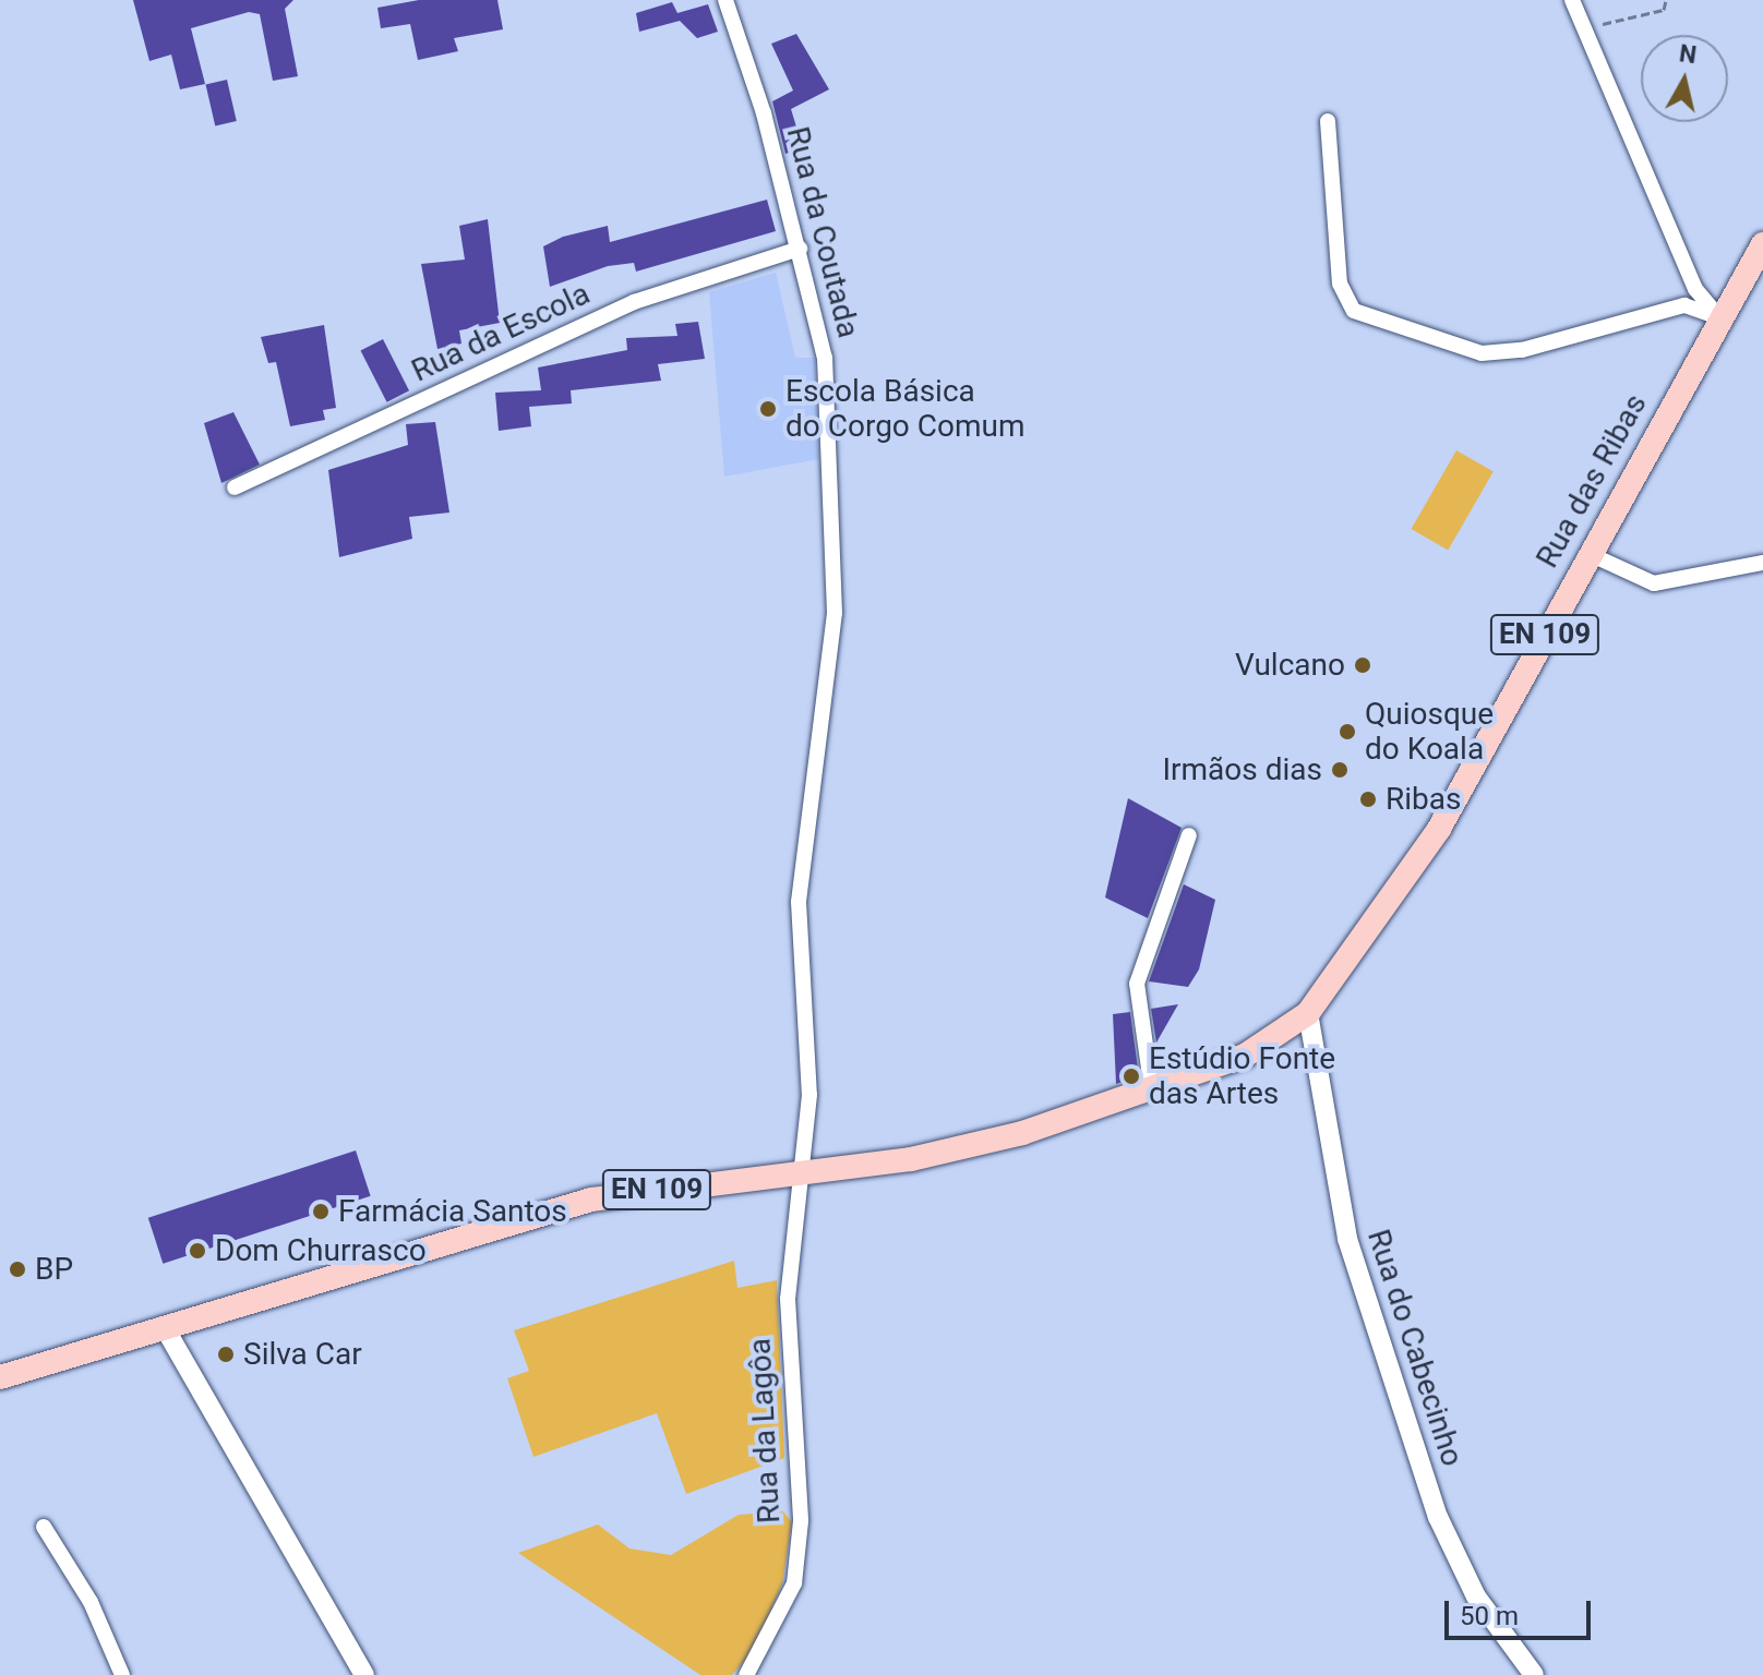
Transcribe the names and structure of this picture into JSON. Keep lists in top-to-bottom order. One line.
{"streets":{"main road":["Rua das Ribas","EN 109"],"street":["Rua da Coutada","Rua da Escola","Rua do Cabecinho","Rua da Lagôa"]},"crossings":[["Rua da Coutada","Rua da Escola"],["Rua da Coutada","EN 109"],["Rua da Coutada","Rua da Lagôa"],["Rua das Ribas","EN 109"],["Rua das Ribas","Rua do Cabecinho"],["EN 109","Rua do Cabecinho"],["EN 109","Rua da Lagôa"]],"places":["Escola Básica do Corgo Comum","Vulcano","Quiosque do Koala","Irmãos dias","Ribas","Estúdio Fonte das Artes","Farmácia Santos","Dom Churrasco","BP","Silva Car"],"scale_bar":"50 m","north":"top"}
